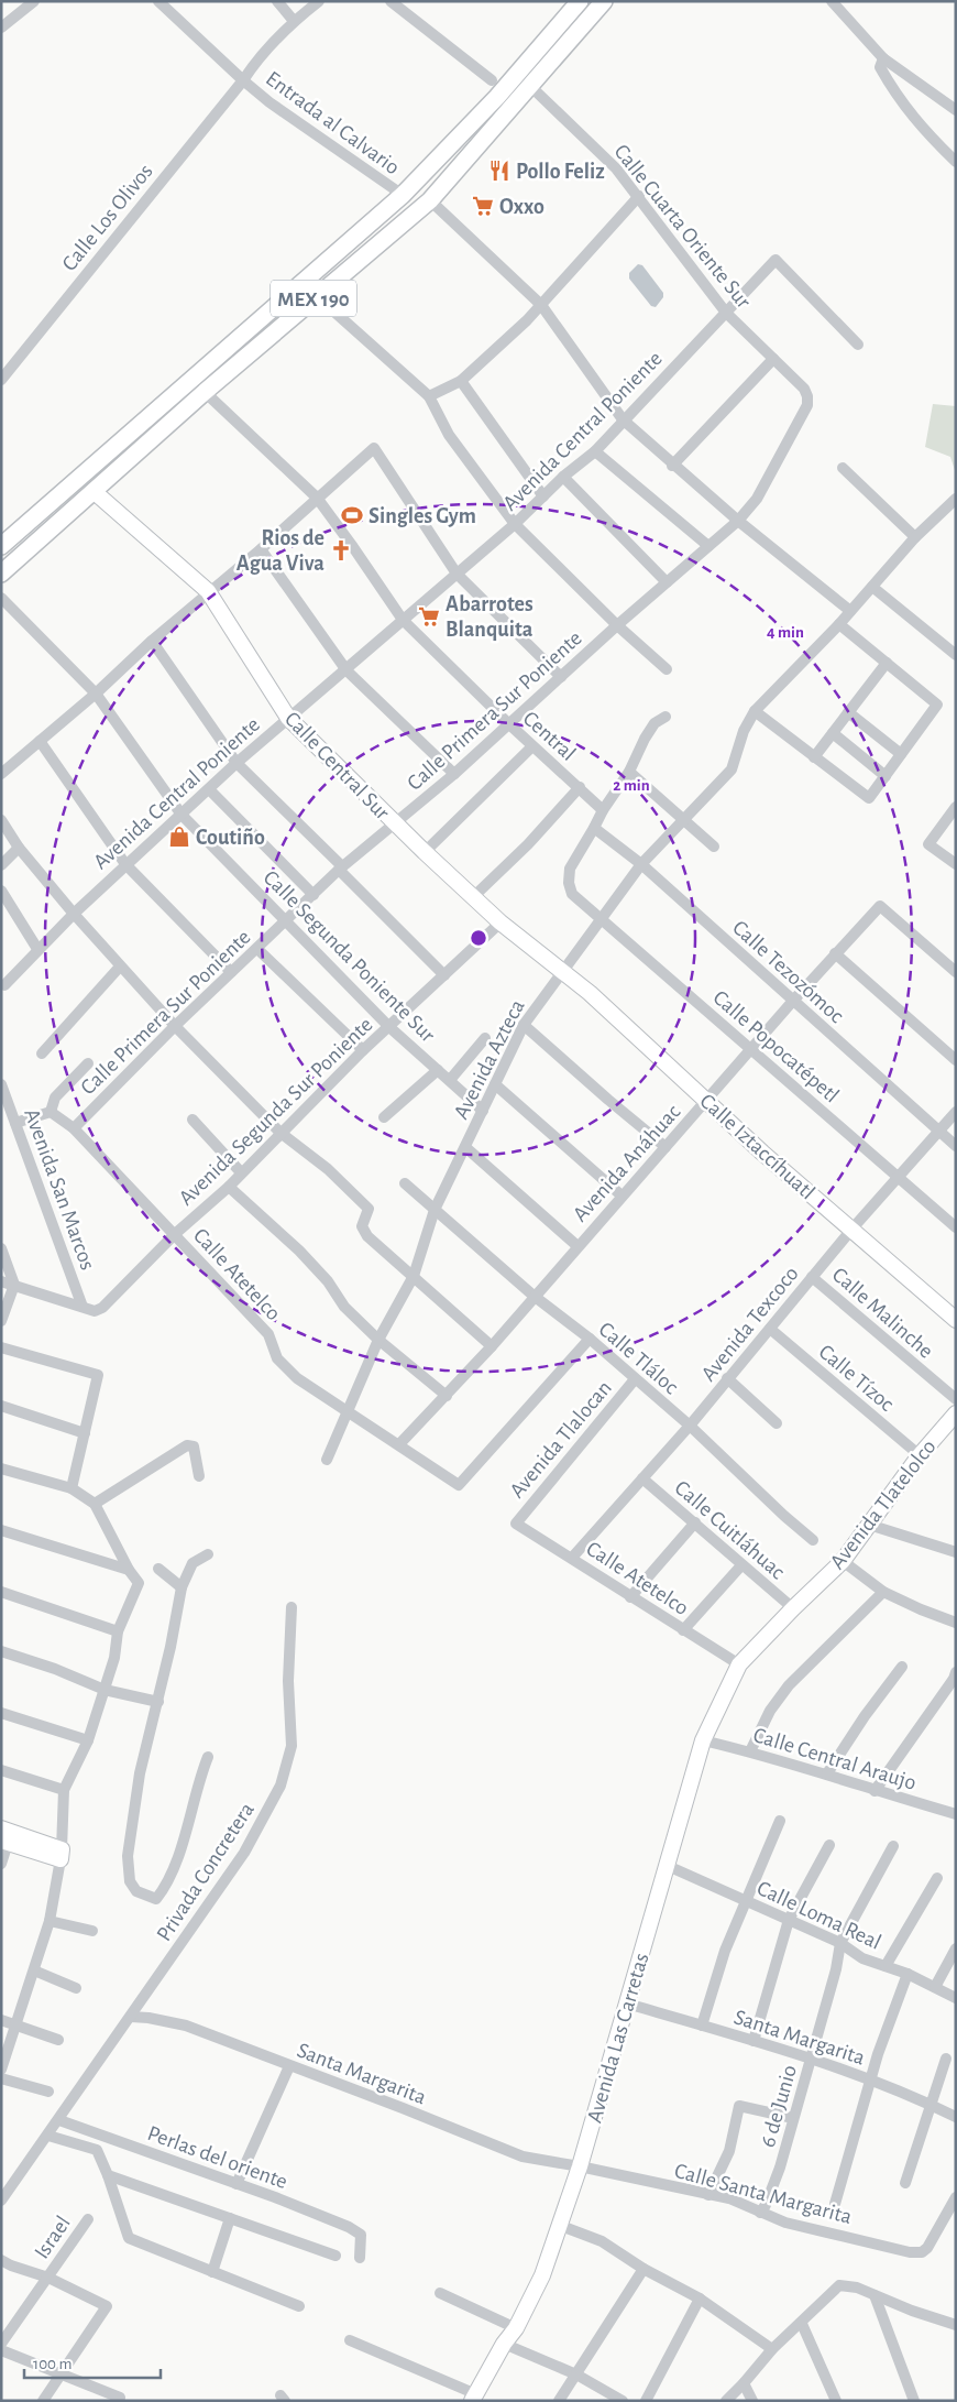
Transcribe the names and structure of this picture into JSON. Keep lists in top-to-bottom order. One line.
{"streets":{"main road":["MEX 190"],"street":["Entrada al Calvario","Calle Los Olivos","Calle Cuarta Oriente Sur","Avenida Central Poniente","Calle Primera Sur Poniente","Central","Calle Central Sur","Calle Segunda Poniente Sur","Calle Tezozómoc","Calle Popocatépetl","Avenida Azteca","Avenida Segunda Sur Poniente","Calle Iztaccíhuatl","Avenida Anáhuac","Avenida San Marcos","Calle Atetelco","Calle Malinche","Avenida Texcoco","Calle Tláloc","Calle Tízoc","Avenida Tlalocan","Avenida Tlatelolco","Calle Cuitláhuac","Calle Central Araujo","Privada Concretera","Calle Loma Real","Santa Margarita","Avenida Las Carretas","6 de Junio","Perlas del oriente","Calle Santa Margarita","Israel"]},"crossings":[["Entrada al Calvario","Calle Los Olivos"],["Entrada al Calvario","MEX 190"],["Calle Cuarta Oriente Sur","MEX 190"],["Calle Cuarta Oriente Sur","Avenida Central Poniente"],["Calle Cuarta Oriente Sur","Calle Primera Sur Poniente"],["MEX 190","Central"],["MEX 190","Calle Central Sur"],["Avenida Central Poniente","Central"],["Avenida Central Poniente","Calle Central Sur"],["Avenida Central Poniente","Calle Segunda Poniente Sur"],["Calle Primera Sur Poniente","Central"],["Calle Primera Sur Poniente","Calle Central Sur"],["Calle Primera Sur Poniente","Calle Segunda Poniente Sur"],["Calle Primera Sur Poniente","Calle Atetelco"],["Calle Central Sur","Avenida Azteca"],["Calle Central Sur","Avenida Segunda Sur Poniente"],["Calle Central Sur","Calle Iztaccíhuatl"],["Calle Segunda Poniente Sur","Avenida Azteca"],["Calle Segunda Poniente Sur","Avenida Segunda Sur Poniente"],["Calle Tezozómoc","Calle Popocatépetl"],["Calle Tezozómoc","Avenida Azteca"],["Calle Tezozómoc","Avenida Anáhuac"],["Calle Tezozómoc","Avenida Texcoco"],["Calle Popocatépetl","Avenida Azteca"],["Calle Popocatépetl","Avenida Anáhuac"],["Calle Popocatépetl","Avenida Texcoco"],["Avenida Azteca","Calle Iztaccíhuatl"],["Avenida Azteca","Calle Atetelco"],["Avenida Azteca","Calle Tláloc"],["Avenida Segunda Sur Poniente","Avenida San Marcos"],["Avenida Segunda Sur Poniente","Calle Atetelco"],["Calle Iztaccíhuatl","Avenida Anáhuac"],["Calle Iztaccíhuatl","Avenida Texcoco"],["Avenida Anáhuac","Calle Atetelco"],["Avenida Anáhuac","Calle Tláloc"],["Calle Atetelco","Avenida Texcoco"],["Calle Atetelco","Calle Tláloc"],["Calle Atetelco","Avenida Tlalocan"],["Calle Atetelco","Avenida Tlatelolco"],["Calle Atetelco","Avenida Las Carretas"],["Calle Malinche","Avenida Texcoco"],["Avenida Texcoco","Calle Tláloc"],["Avenida Texcoco","Calle Tízoc"],["Avenida Texcoco","Calle Cuitláhuac"],["Calle Tláloc","Avenida Tlalocan"],["Calle Tízoc","Avenida Tlatelolco"],["Avenida Tlatelolco","Calle Cuitláhuac"],["Avenida Tlatelolco","Avenida Las Carretas"],["Calle Central Araujo","Avenida Las Carretas"],["Privada Concretera","Santa Margarita"],["Privada Concretera","Perlas del oriente"],["Calle Loma Real","Avenida Las Carretas"],["Calle Loma Real","6 de Junio"],["Santa Margarita","Avenida Las Carretas"],["Santa Margarita","6 de Junio"],["Santa Margarita","Calle Santa Margarita"],["Avenida Las Carretas","Calle Santa Margarita"],["6 de Junio","Calle Santa Margarita"]],"places":{"restaurant":["Pollo Feliz"],"supermarket":["Oxxo","Abarrotes Blanquita"],"sports":["Singles Gym"],"church":["Rios de Agua Viva"],"shop":["Coutiño"]},"scale_bar":"100 m","rings":["4 min","2 min"]}
